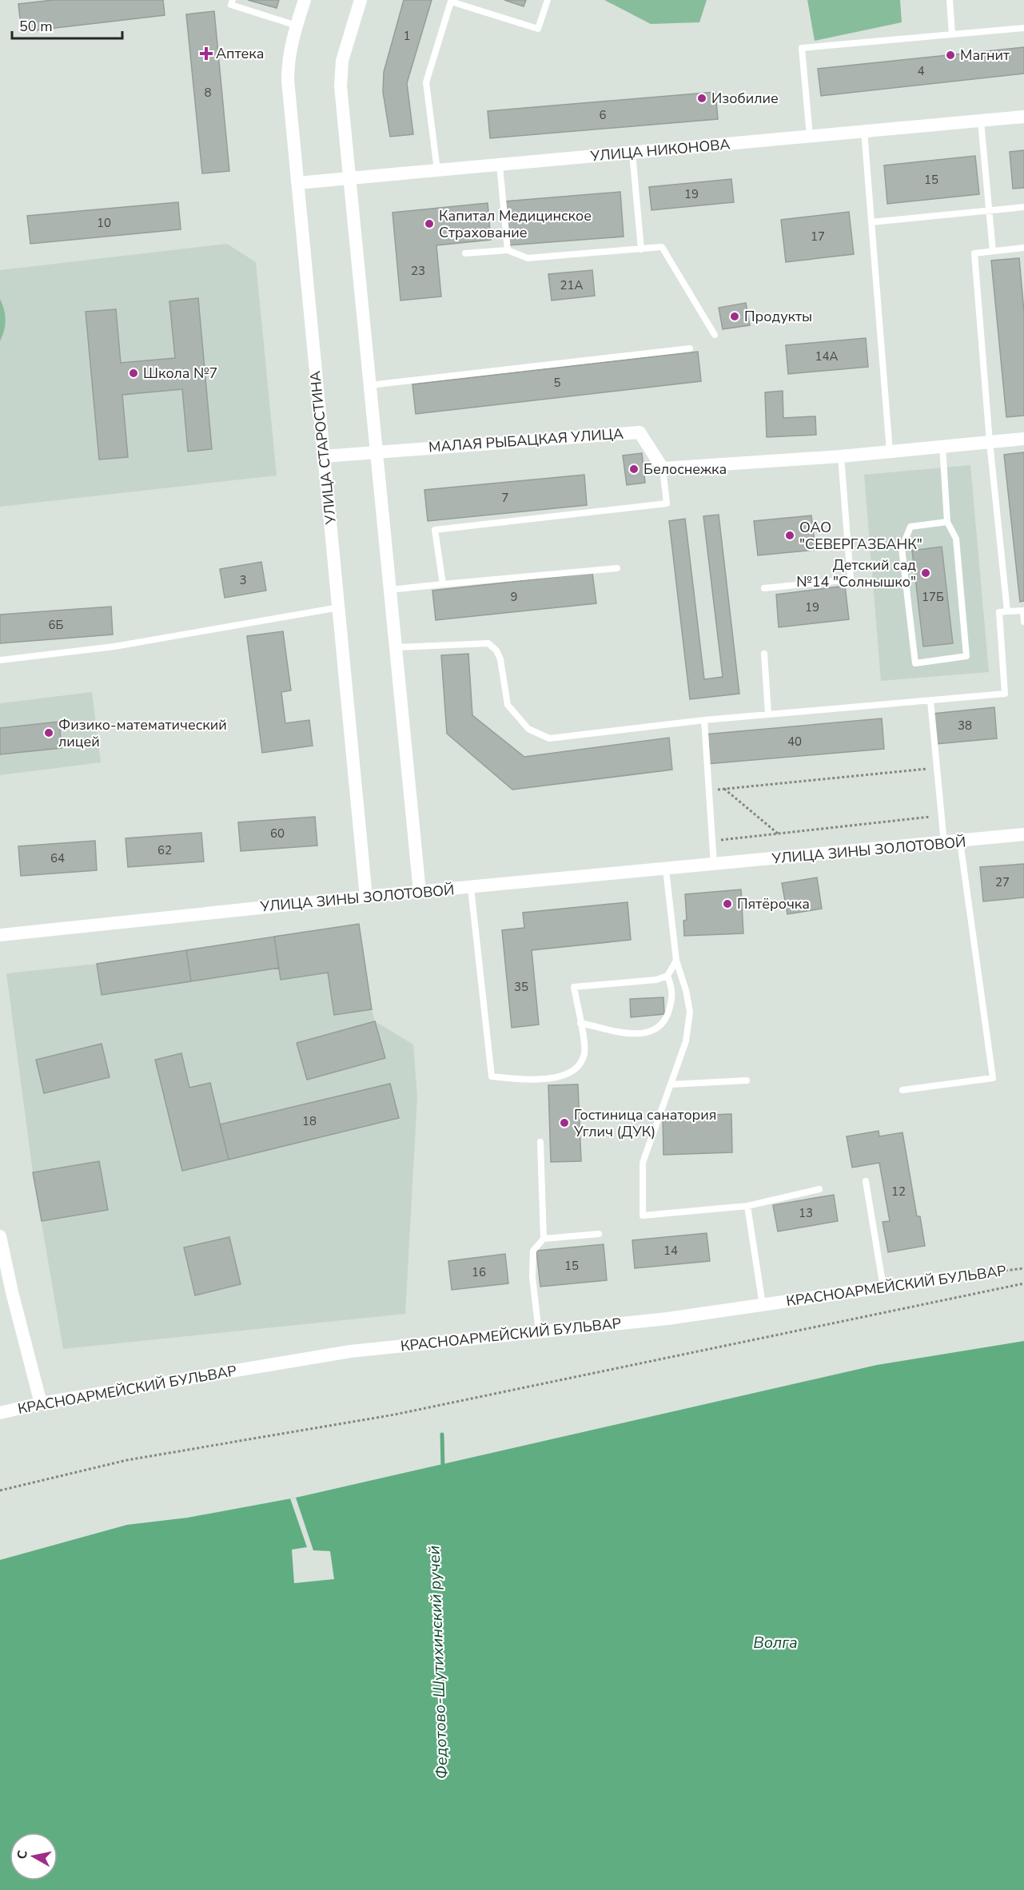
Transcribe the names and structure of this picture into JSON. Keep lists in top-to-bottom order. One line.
{"streets":{"street":["УЛИЦА НИКОНОВА","МАЛАЯ РЫБАЦКАЯ УЛИЦА","УЛИЦА СТАРОСТИНА","УЛИЦА ЗИНЫ ЗОЛОТОВОЙ","КРАСНОАРМЕЙСКИЙ БУЛЬВАР"]},"crossings":[["УЛИЦА НИКОНОВА","УЛИЦА СТАРОСТИНА"],["МАЛАЯ РЫБАЦКАЯ УЛИЦА","УЛИЦА СТАРОСТИНА"],["УЛИЦА СТАРОСТИНА","УЛИЦА ЗИНЫ ЗОЛОТОВОЙ"]],"water":["Волга","Федотово-Шутихинский ручей"],"places":{"health":["Аптека"],"other":["Магнит","Изобилие","Капитал Медицинское Страхование","Продукты","Школа №7","Белоснежка","ОАО \"СЕВЕРГАЗБАНК\"","Детский сад №14 \"Солнышко\"","Физико-математический лицей","Пятёрочка","Гостиница санатория Углич (ДУК)"]},"house_numbers":["1","4","8","6","15","19","10","17","23","21А","14А","5","7","3","9","17Б","19","6Б","38","40","60","62","64","27","35","18","12","13","14","15","16"],"scale_bar":"50 m","north":"left"}
